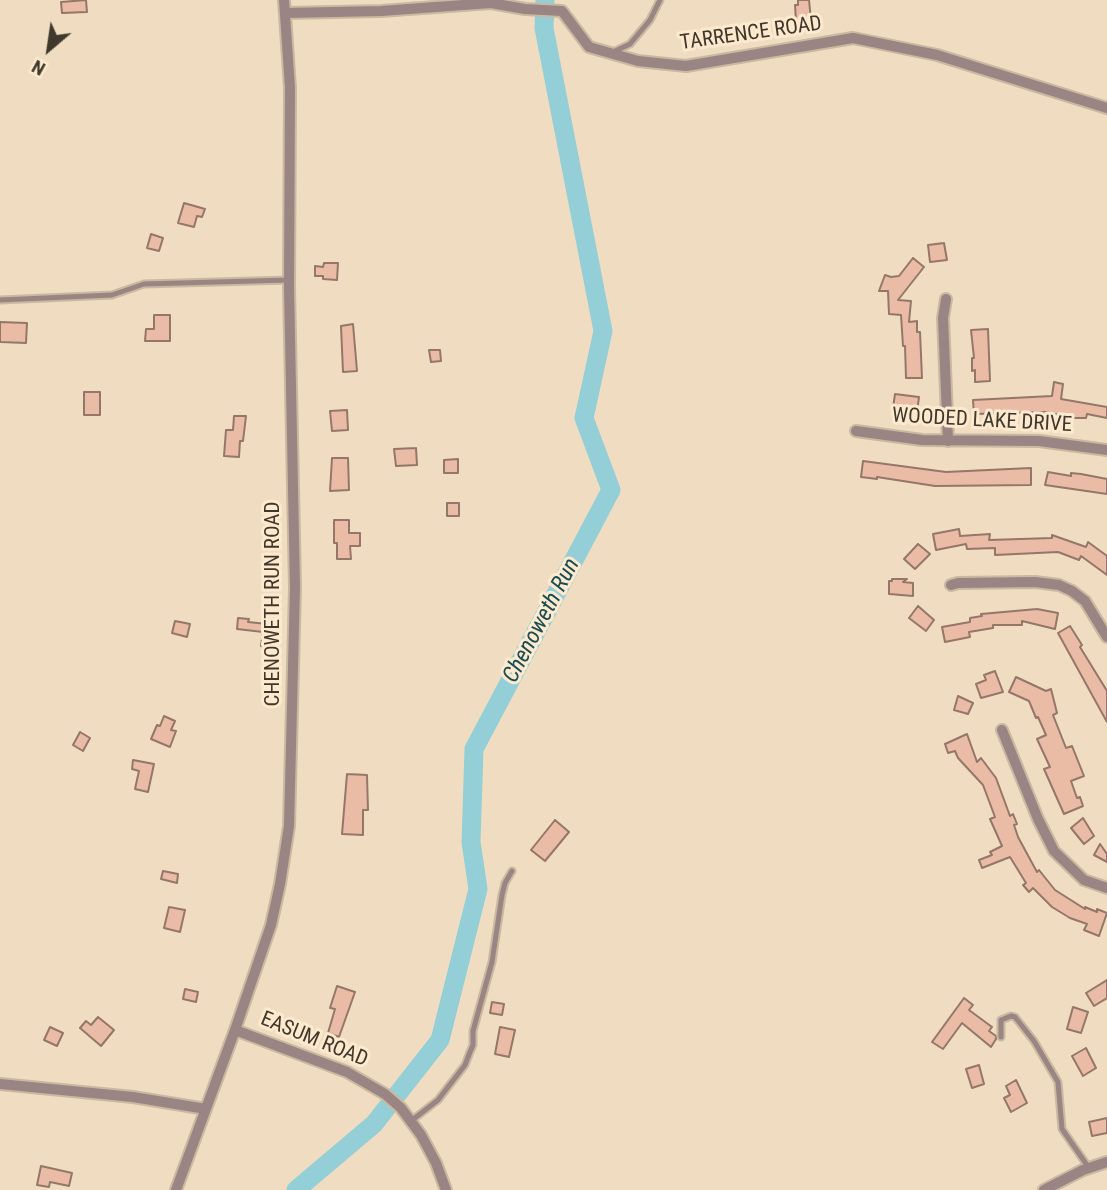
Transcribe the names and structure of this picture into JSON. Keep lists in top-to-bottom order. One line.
{"streets":{"street":["TARRENCE ROAD","WOODED LAKE DRIVE","CHENOWETH RUN ROAD","EASUM ROAD"]},"crossings":[["TARRENCE ROAD","CHENOWETH RUN ROAD"],["CHENOWETH RUN ROAD","EASUM ROAD"]],"water":["Chenoweth Run"],"north":"bottom left"}
